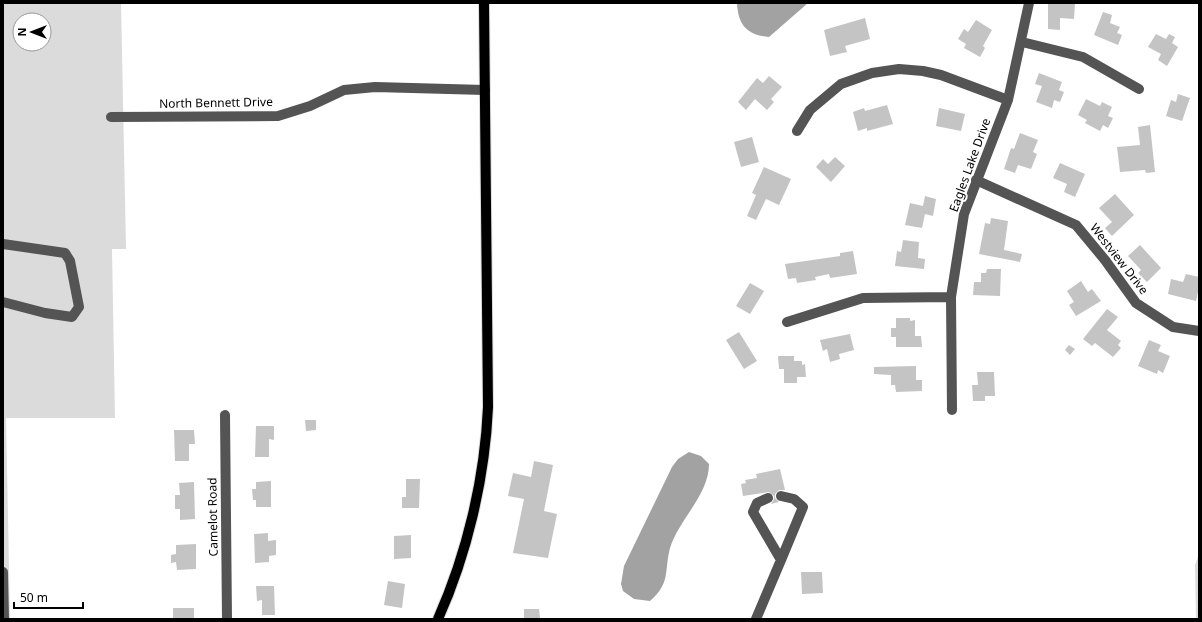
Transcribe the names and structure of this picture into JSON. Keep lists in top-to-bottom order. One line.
{"streets":{"street":["North Bennett Drive","Eagles Lake Drive","Westview Drive","Camelot Road"]},"crossings":[["Eagles Lake Drive","Westview Drive"]],"scale_bar":"50 m","north":"left"}
